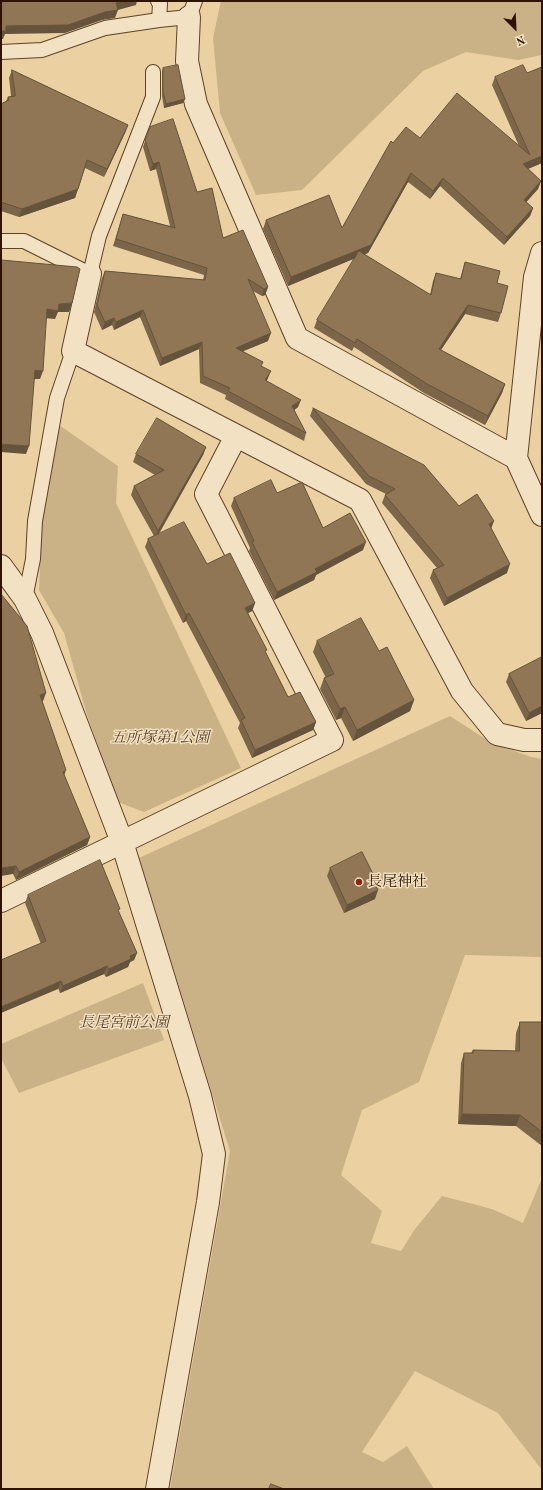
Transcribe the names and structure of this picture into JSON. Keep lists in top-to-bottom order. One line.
{"parks":["五所塚第1公園","長尾宮前公園"],"places":["長尾神社"],"north":"bottom right"}
